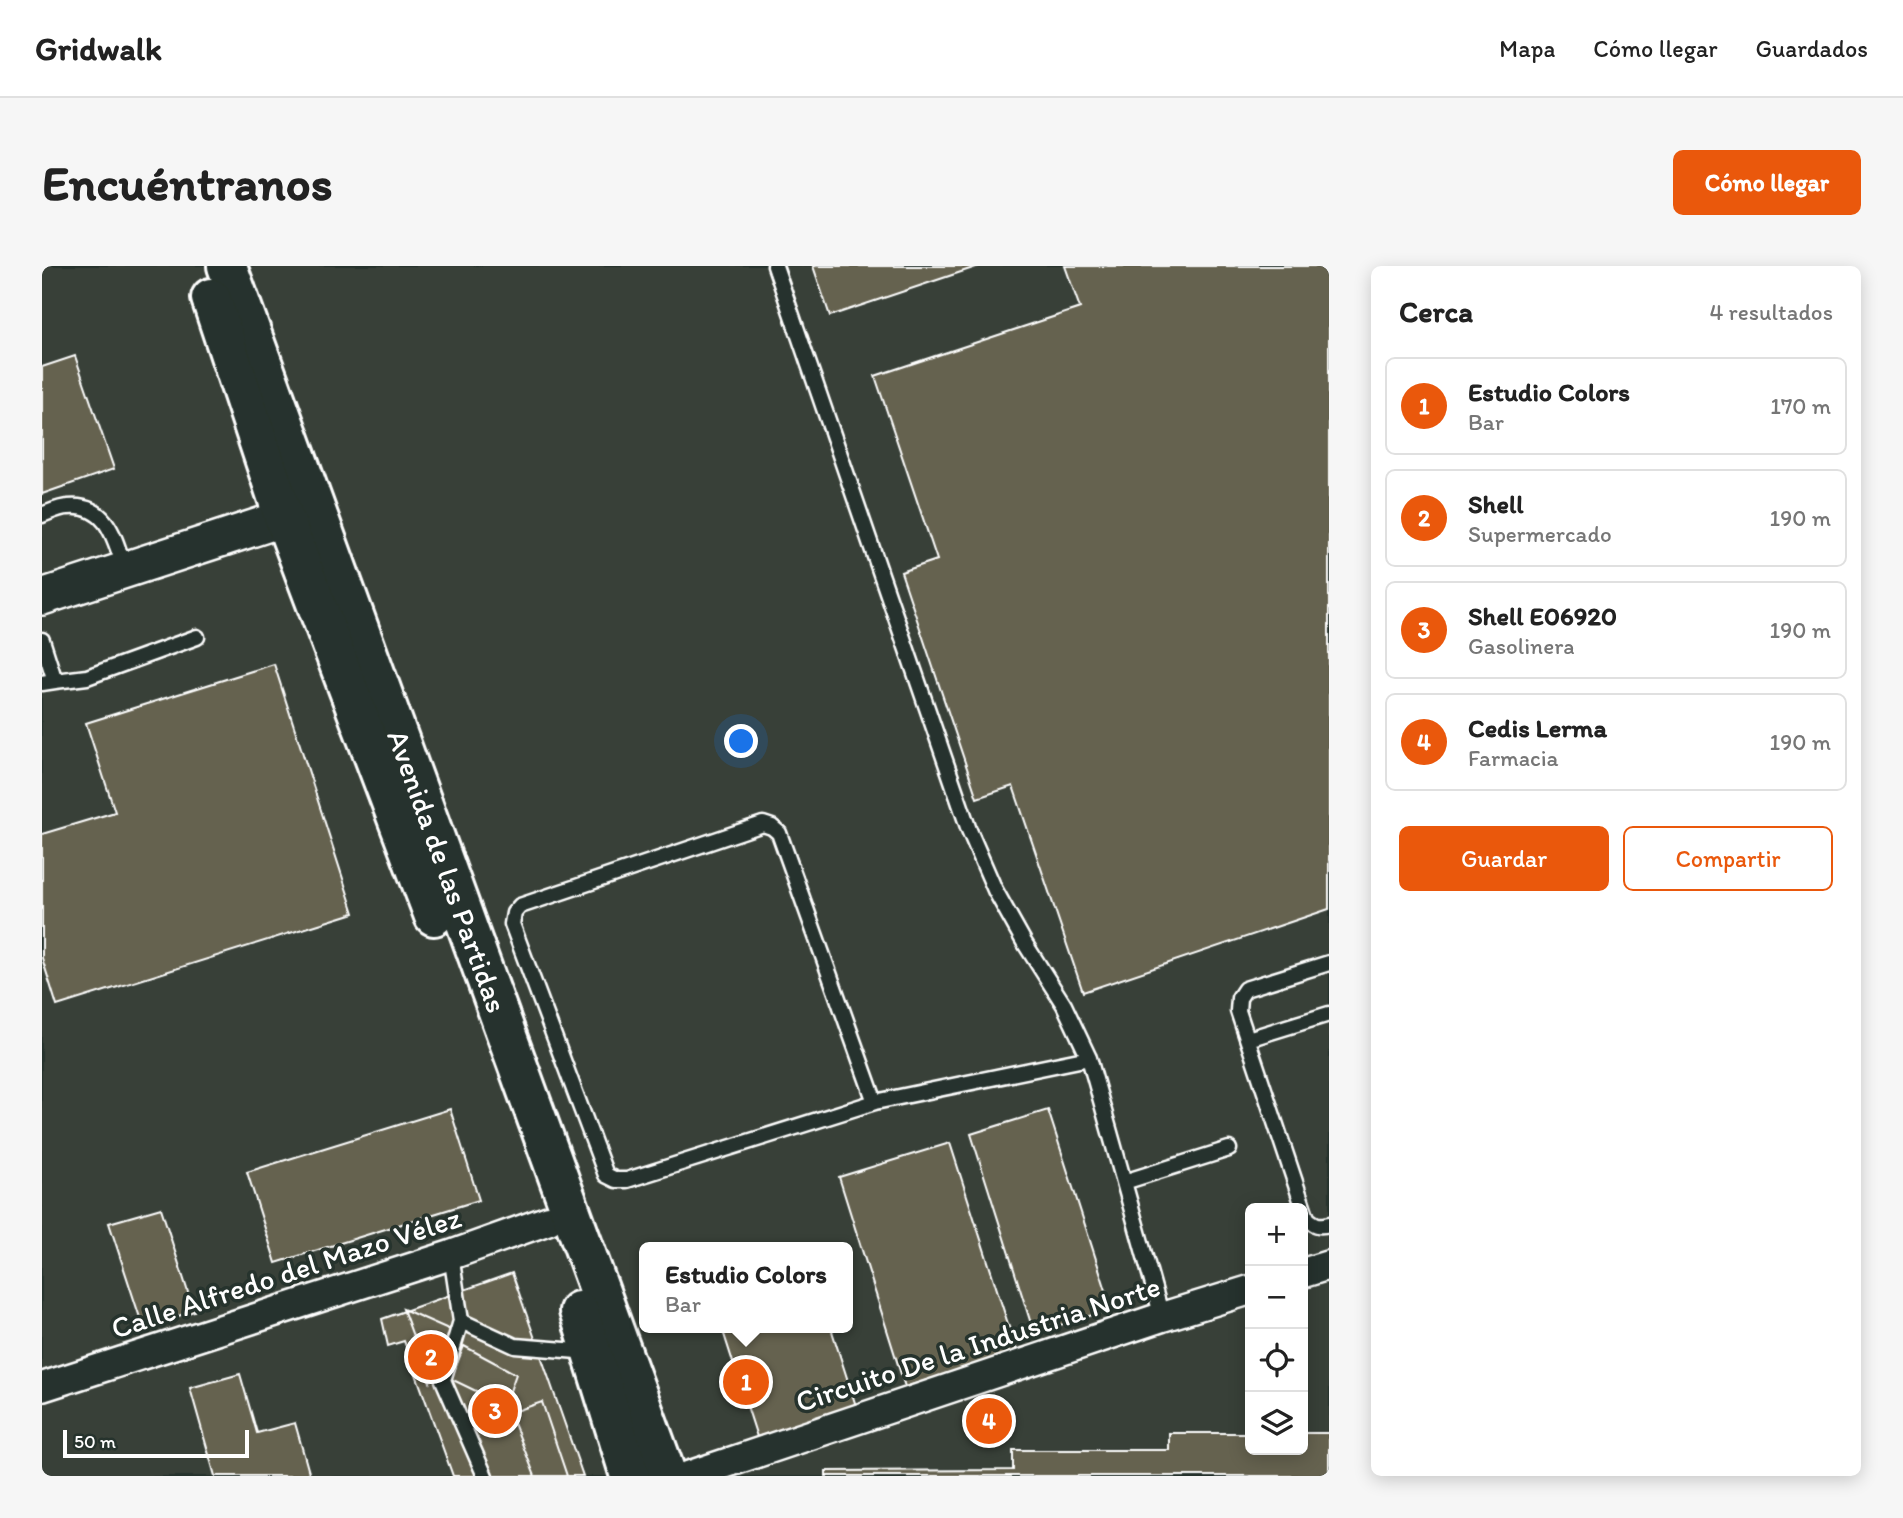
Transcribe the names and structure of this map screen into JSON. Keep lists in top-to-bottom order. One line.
{"streets":{"main road":["Avenida de las Partidas"],"street":["Calle Alfredo del Mazo Vélez","Circuito De la Industria Norte"]},"crossings":[["Avenida de las Partidas","Calle Alfredo del Mazo Vélez"]],"scale_bar":"50 m","page":{"header":"Gridwalk","nav":["Mapa","Cómo llegar","Guardados"],"buttons":["Cómo llegar",["Guardar","Compartir"]],"title":"Encuéntranos","heading":["Cerca","4 resultados"],"list":[{"mark":"1","name":"Estudio Colors","note":"Bar","value":"170 m"},{"mark":"2","name":"Shell","note":"Supermercado","value":"190 m"},{"mark":"3","name":"Shell E06920","note":"Gasolinera","value":"190 m"},{"mark":"4","name":"Cedis Lerma","note":"Farmacia","value":"190 m"}],"map_buttons":["+","−"],"popup":["Estudio Colors","Bar"],"pins":["2","1","3","4"],"scale":"50 m"}}
